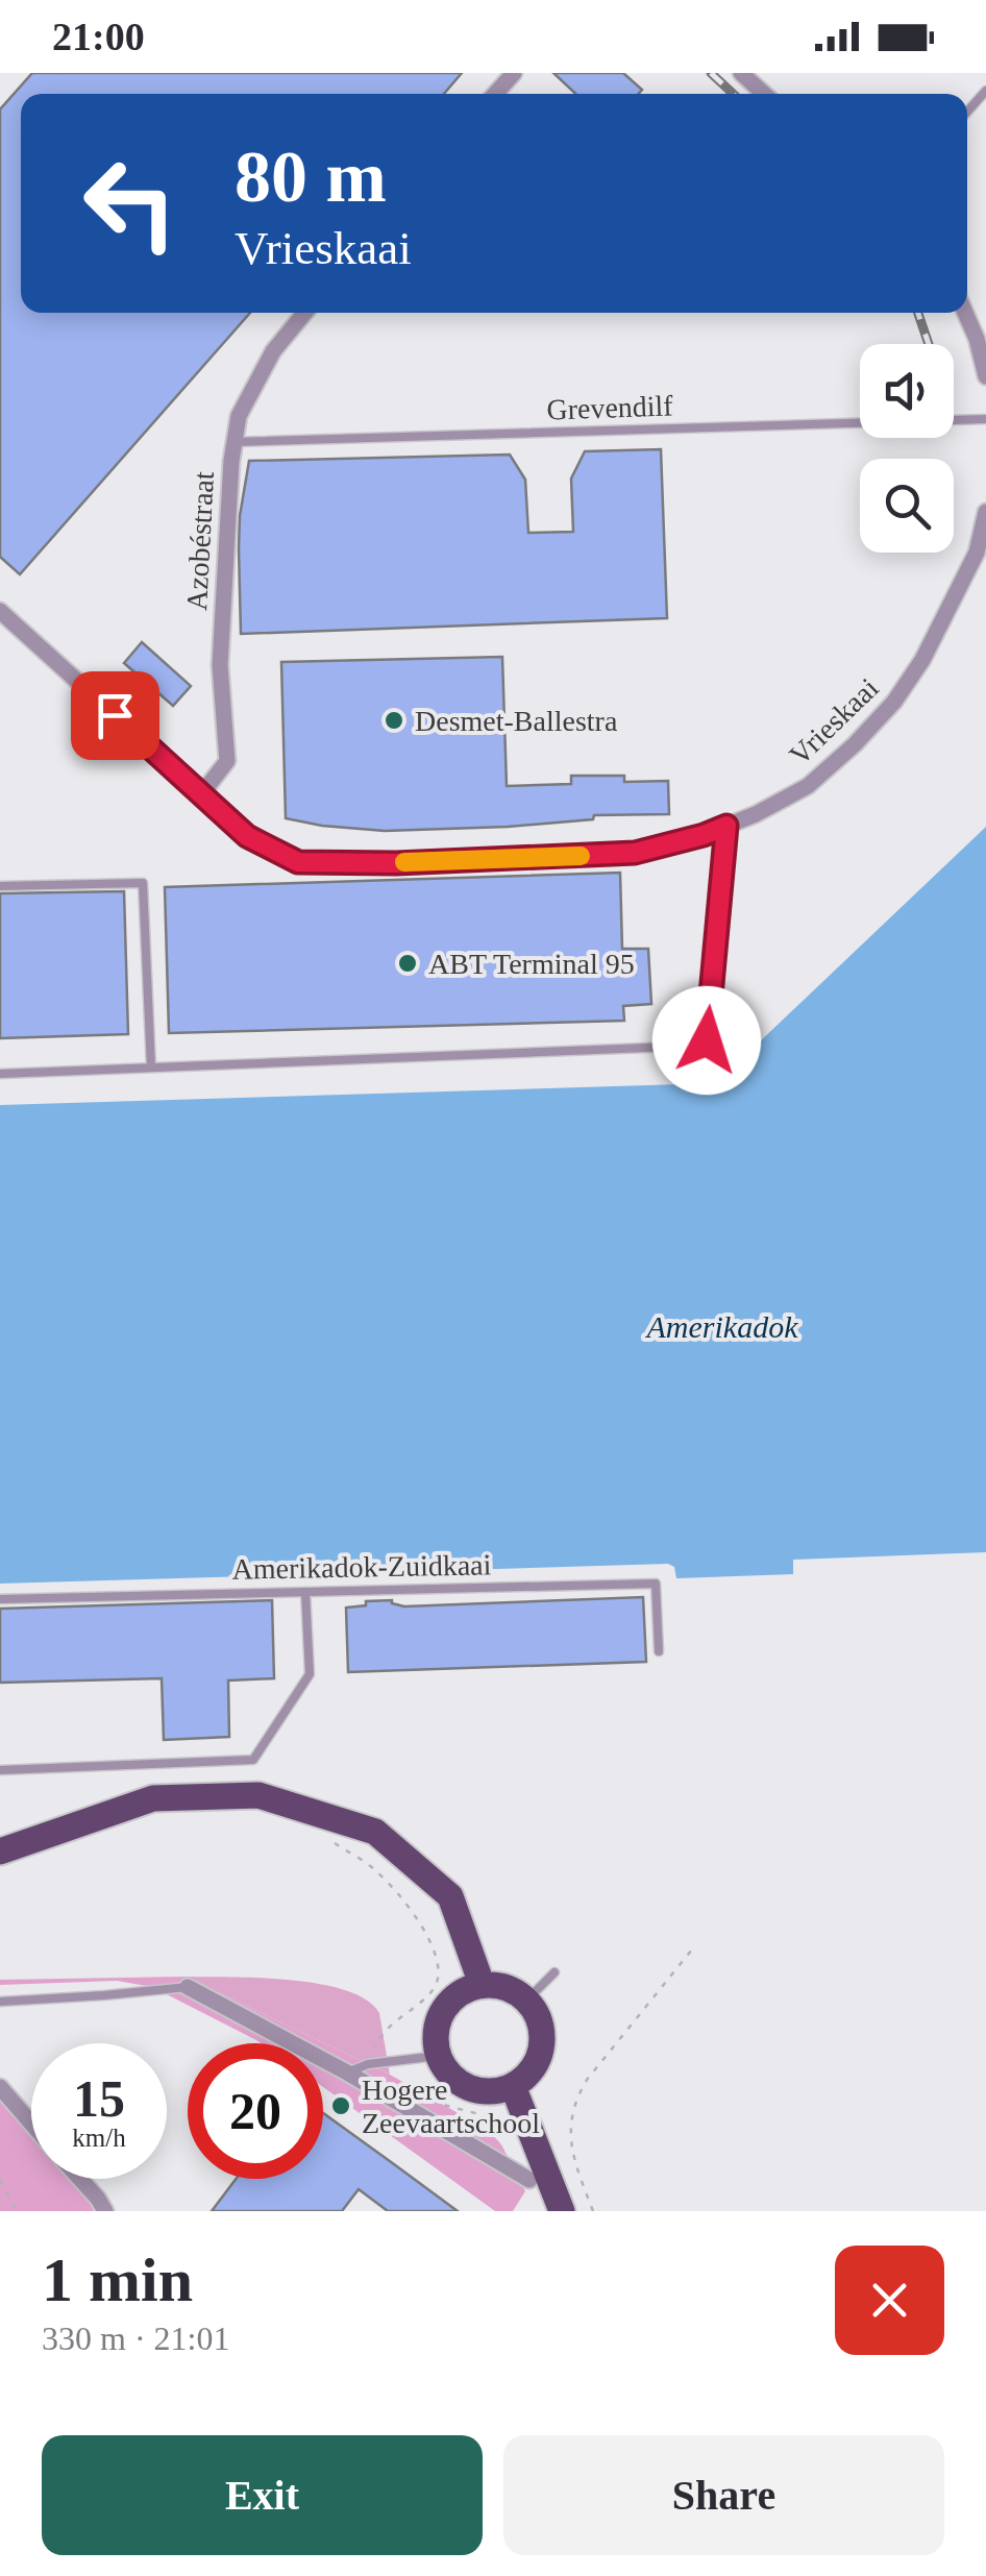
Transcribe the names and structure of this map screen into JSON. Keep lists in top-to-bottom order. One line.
{"streets":{"street":["Azobéstraat","Vrieskaai"],"lane":["Grevendilf","Amerikadok-Zuidkaai"]},"crossings":[["Grevendilf","Azobéstraat"],["Azobéstraat","Vrieskaai"]],"water":["Amerikadok"],"places":["Desmet-Ballestra","ABT Terminal 95","Hogere Zeevaartschool"],"page":{"status":"21:00","turn":["80 m","Vrieskaai"],"speed":"15 km/h","limit":"20","heading":["1 min","330 m · 21:01"],"buttons":["Exit","Share"]}}
